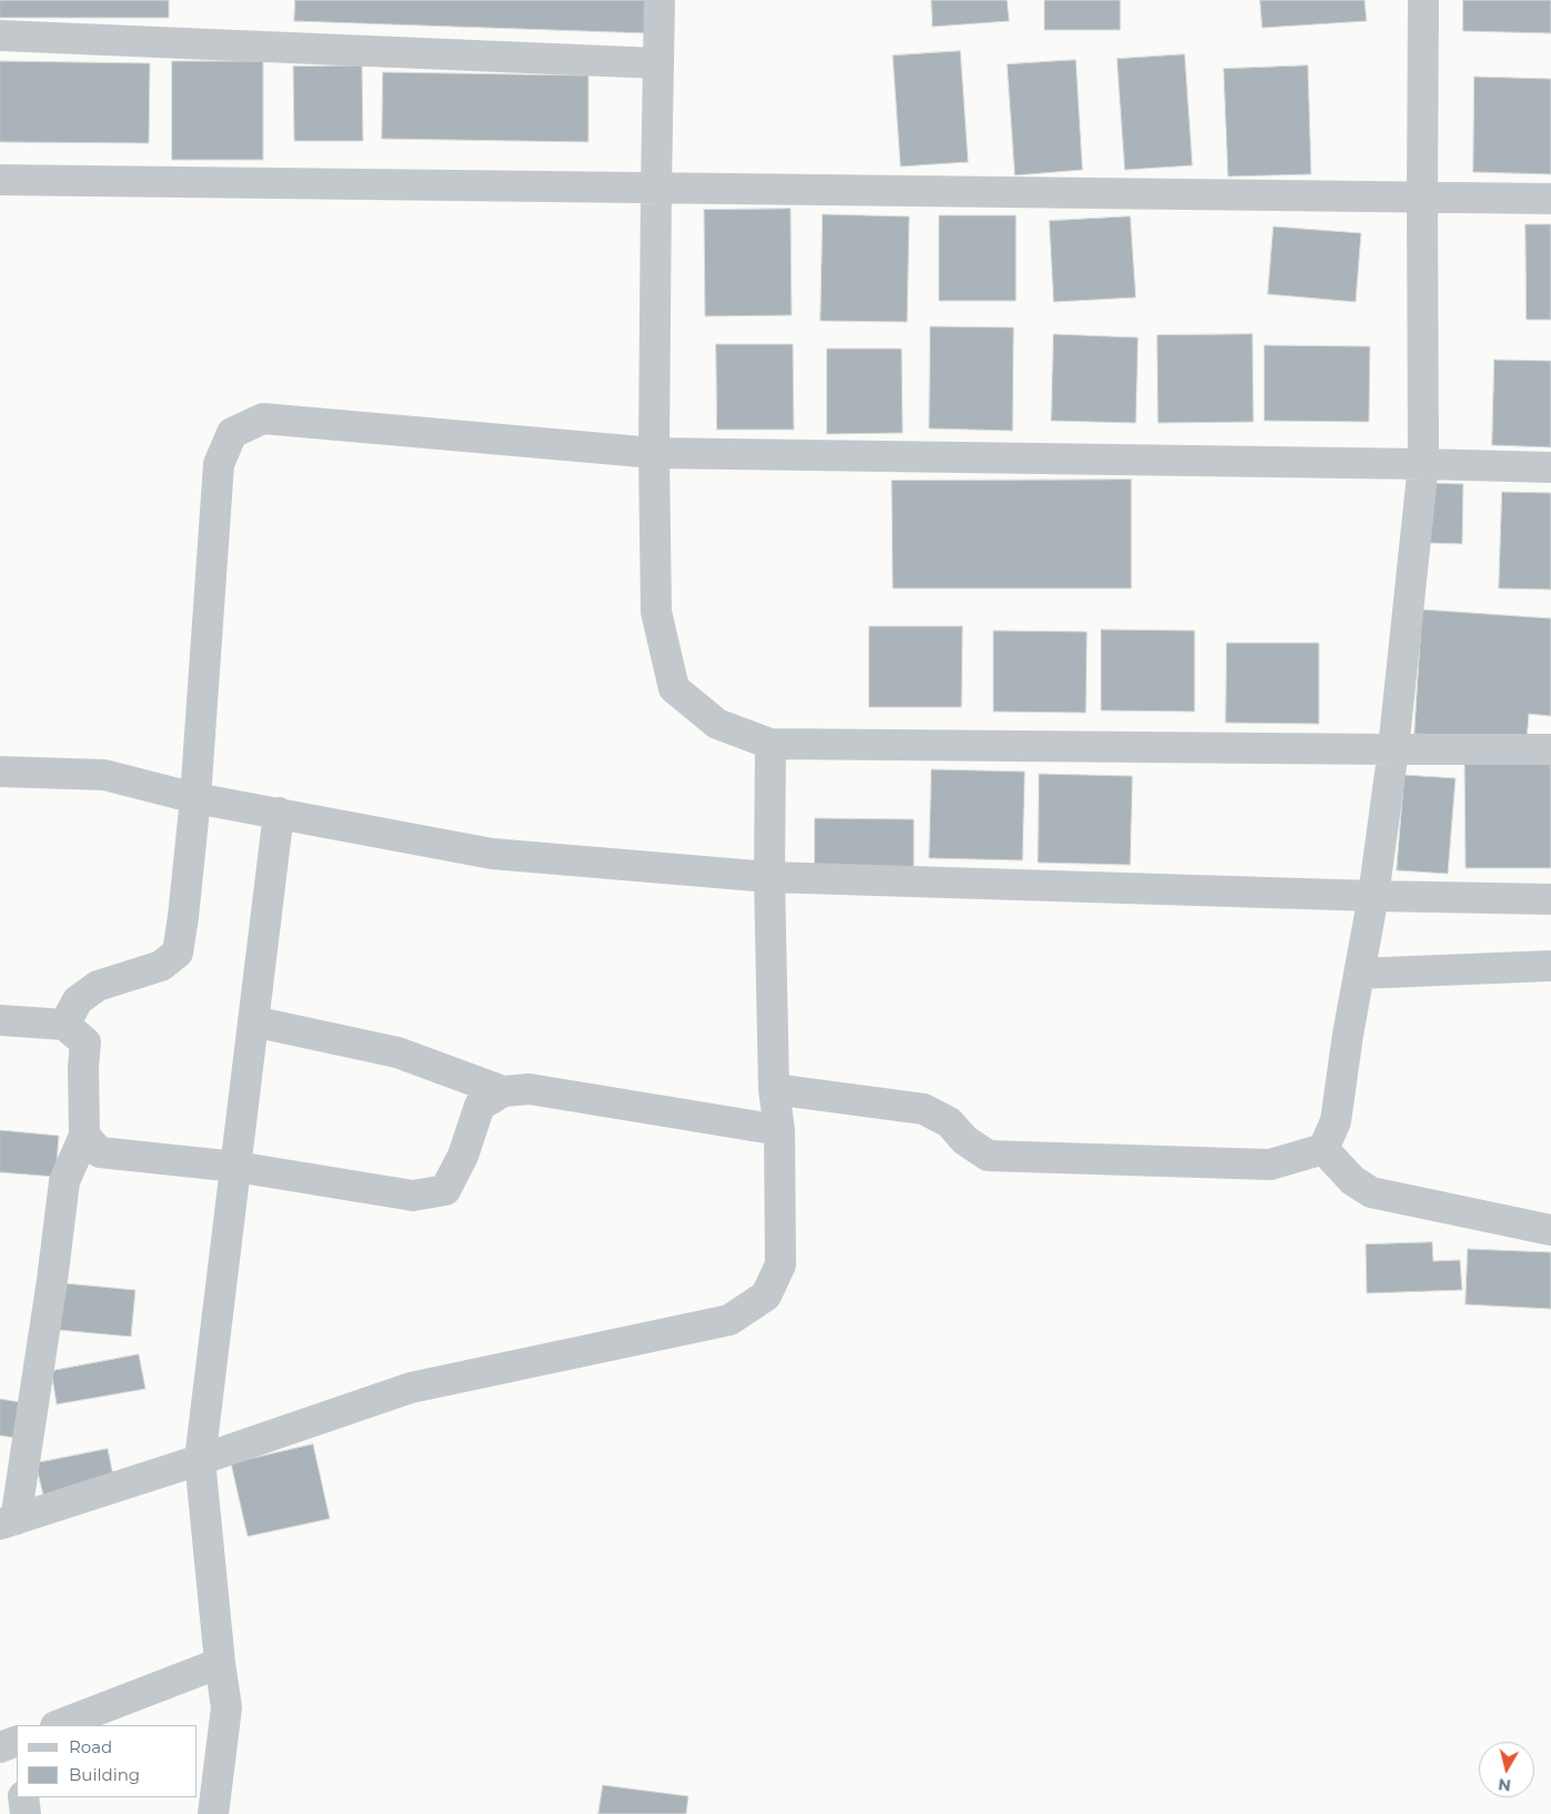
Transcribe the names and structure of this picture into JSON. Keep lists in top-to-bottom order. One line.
{"legend":["Road","Building"],"north":"bottom"}
